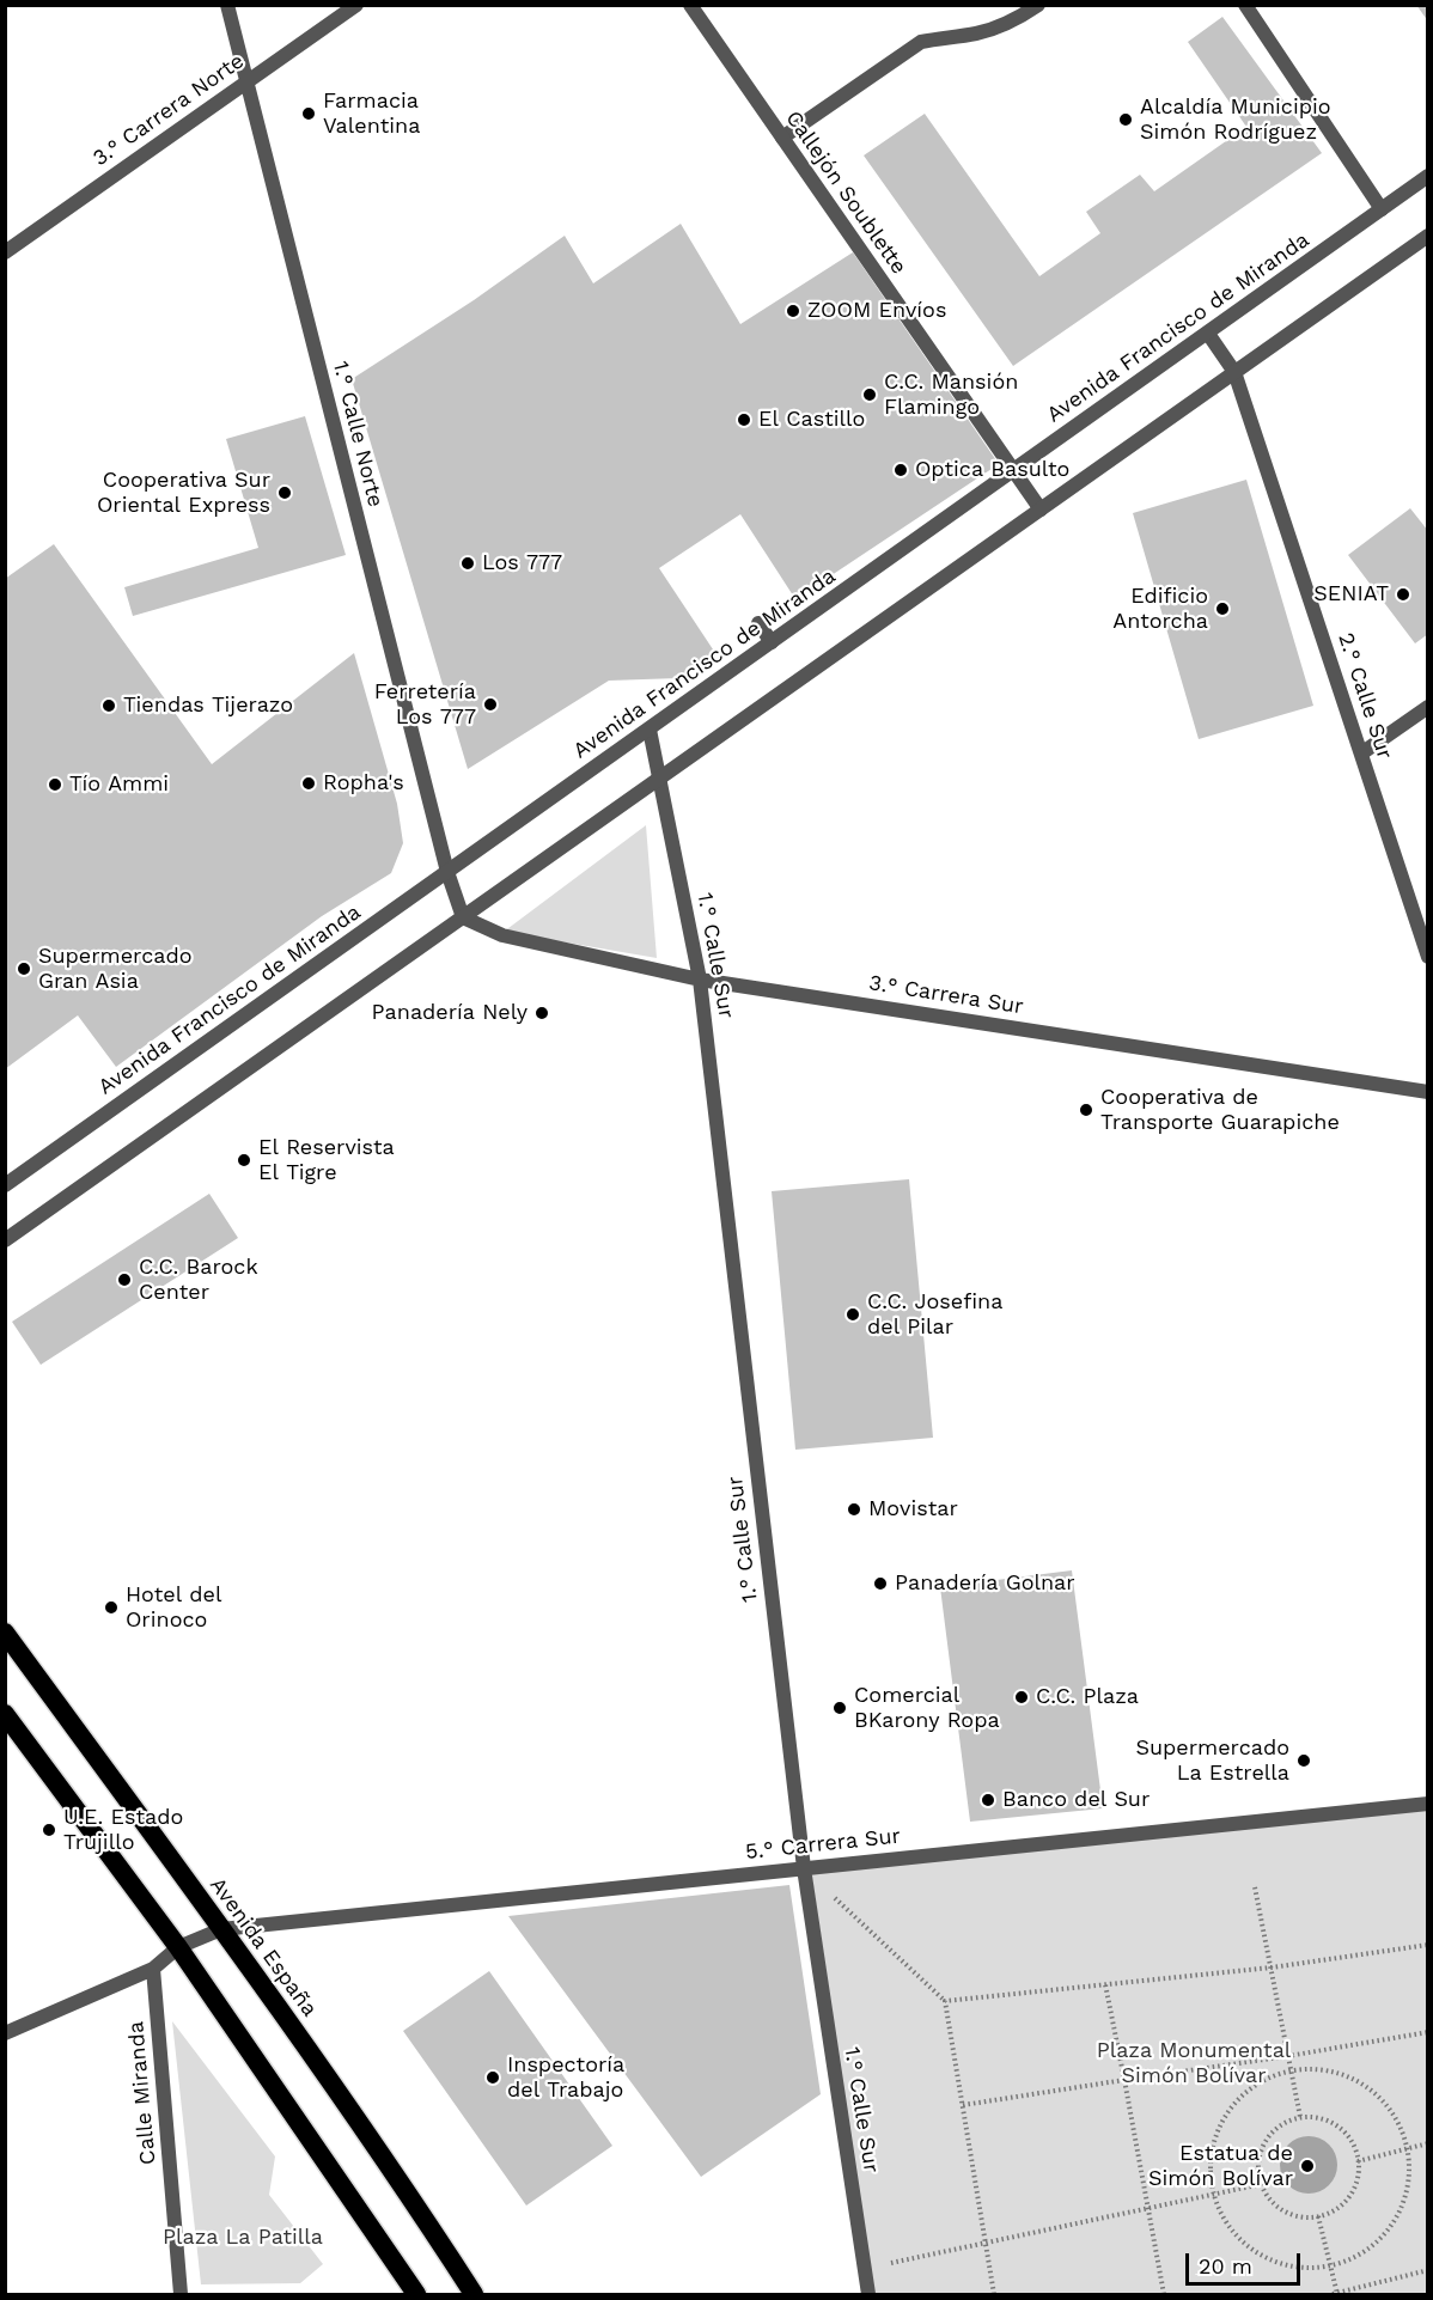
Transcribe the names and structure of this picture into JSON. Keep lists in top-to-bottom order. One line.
{"streets":{"highway":["Avenida España"],"street":["3.° Carrera Norte","Callejón Soublette","Avenida Francisco de Miranda","1.° Calle Norte","2.° Calle Sur","1.° Calle Sur","3.° Carrera Sur","5.° Carrera Sur","Calle Miranda"]},"crossings":[["3.° Carrera Norte","1.° Calle Norte"],["Callejón Soublette","Avenida Francisco de Miranda"],["Avenida Francisco de Miranda","1.° Calle Norte"],["Avenida Francisco de Miranda","2.° Calle Sur"],["Avenida Francisco de Miranda","1.° Calle Sur"],["1.° Calle Norte","3.° Carrera Sur"],["1.° Calle Sur","3.° Carrera Sur"],["1.° Calle Sur","5.° Carrera Sur"],["5.° Carrera Sur","Avenida España"]],"parks":["Plaza Monumental Simón Bolívar","Plaza La Patilla"],"places":["Farmacia Valentina","Alcaldía Municipio Simón Rodríguez","ZOOM Envíos","C.C. Mansión Flamingo","El Castillo","Optica Basulto","Cooperativa Sur Oriental Express","Los 777","SENIAT","Edificio Antorcha","Ferretería Los 777","Tiendas Tijerazo","Ropha's","Tío Ammi","Supermercado Gran Asia","Panadería Nely","Cooperativa de Transporte Guarapiche","El Reservista El Tigre","C.C. Barock Center","C.C. Josefina del Pilar","Movistar","Panadería Golnar","Hotel del Orinoco","C.C. Plaza","Comercial BKarony Ropa","Supermercado La Estrella","Banco del Sur","U.E. Estado Trujillo","Inspectoría del Trabajo","Estatua de Simón Bolívar"],"scale_bar":"20 m"}
